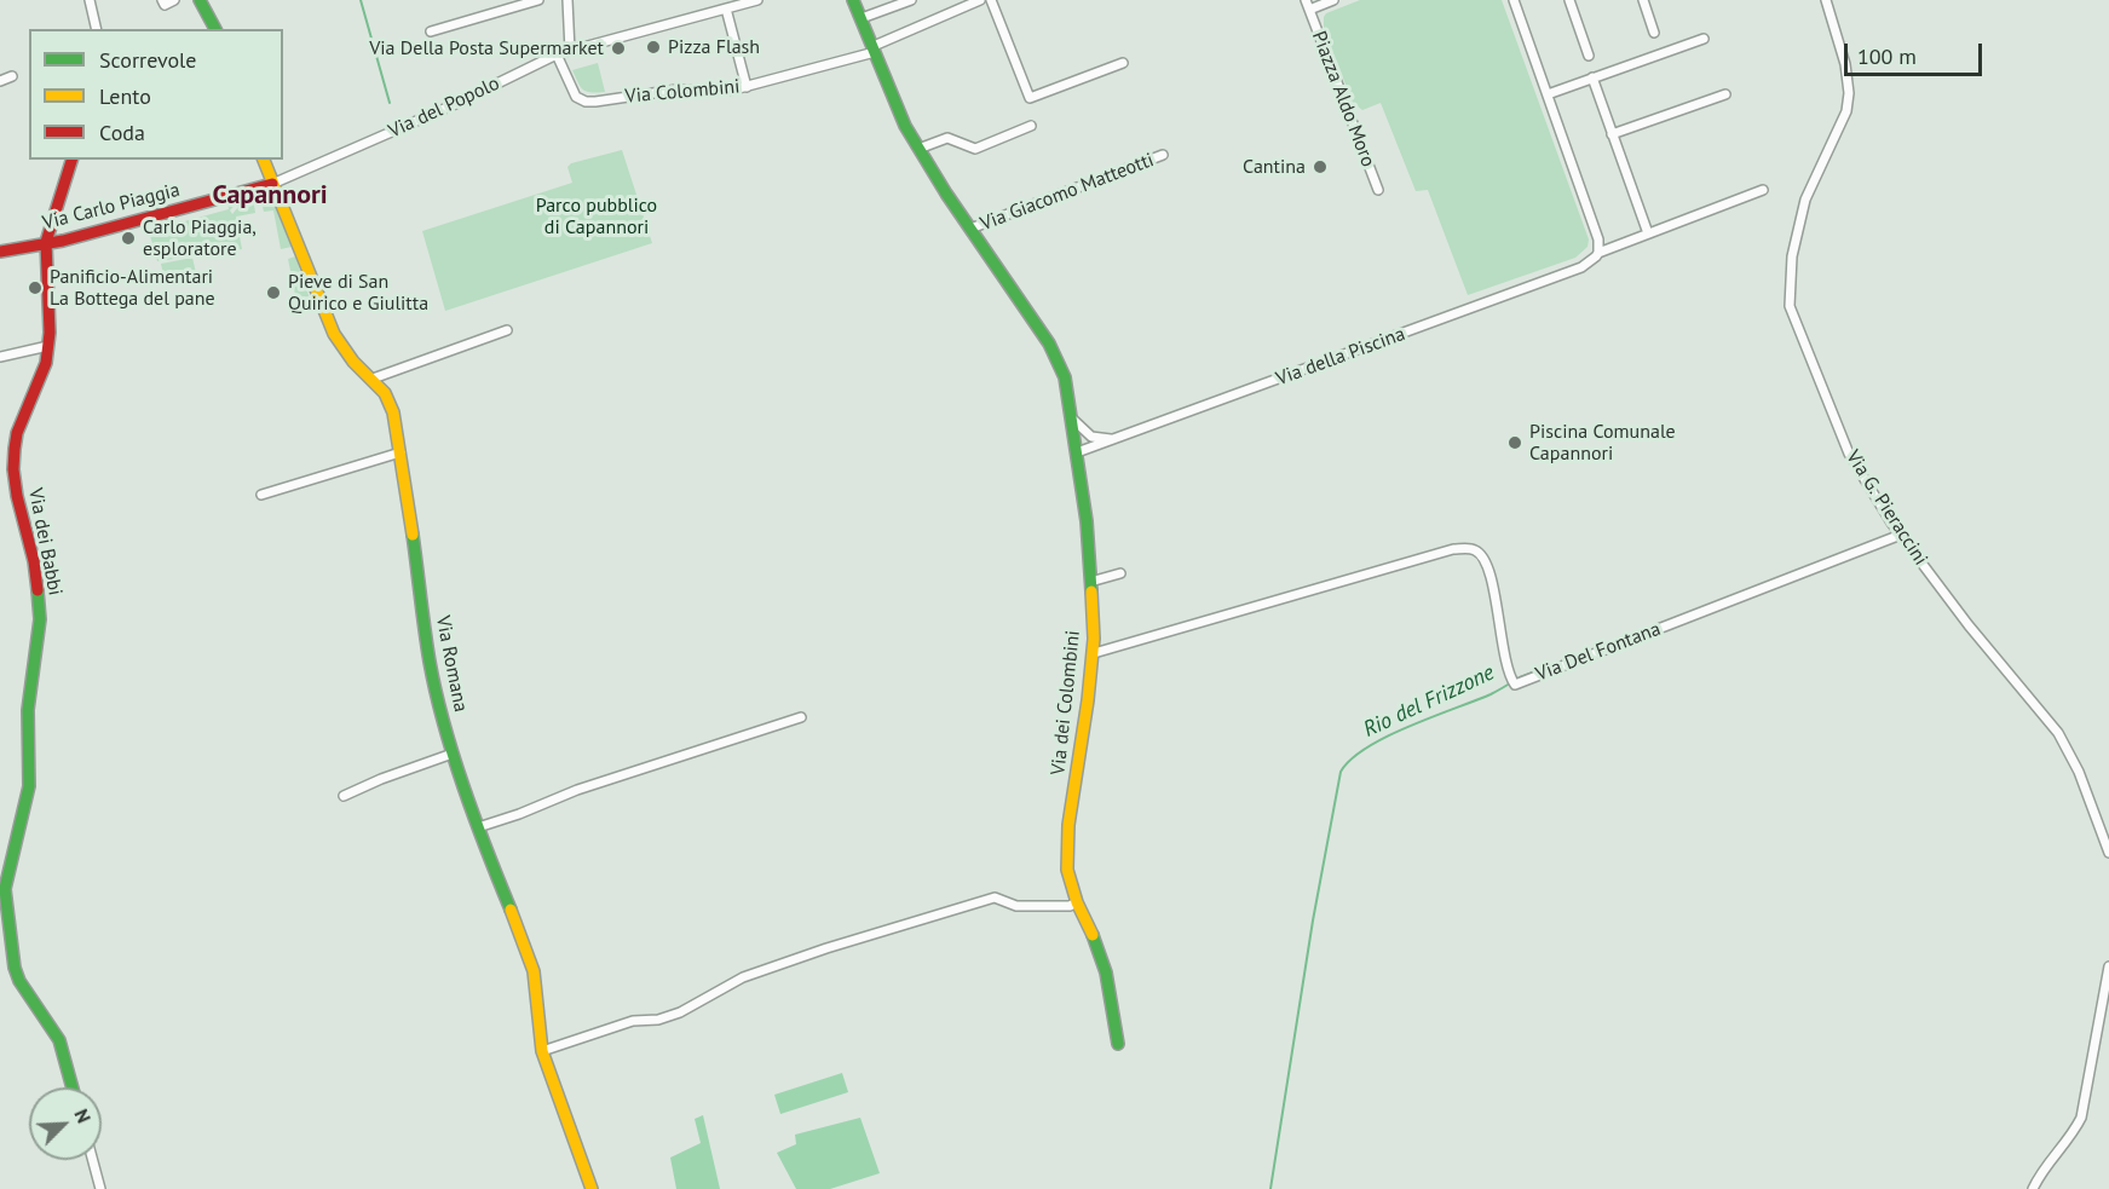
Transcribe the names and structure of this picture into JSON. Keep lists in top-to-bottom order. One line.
{"streets":{"street":["Via Colombini","Piazza Aldo Moro","Via del Popolo","Via Giacomo Matteotti","Via Carlo Piaggia","Via della Piscina","Via G. Pieraccini","Via dei Babbi","Via Del Fontana","Via Romana","Via dei Colombini"]},"crossings":[["Via Colombini","Via del Popolo"],["Via Colombini","Via dei Colombini"],["Via del Popolo","Via Carlo Piaggia"],["Via del Popolo","Via Romana"],["Via Giacomo Matteotti","Via dei Colombini"],["Via Carlo Piaggia","Via dei Babbi"],["Via Carlo Piaggia","Via Romana"],["Via della Piscina","Via dei Colombini"],["Via G. Pieraccini","Via Del Fontana"],["Via Del Fontana","Via dei Colombini"]],"districts":["Capannori"],"water":["Rio del Frizzone"],"parks":["Parco pubblico di Capannori"],"places":["Pizza Flash","Via Della Posta Supermarket","Cantina","Carlo Piaggia, esploratore","Panificio-Alimentari La Bottega del pane","Pieve di San Quirico e Giulitta","Piscina Comunale Capannori"],"legend":["Scorrevole","Lento","Coda"],"scale_bar":"100 m","north":"top right"}
